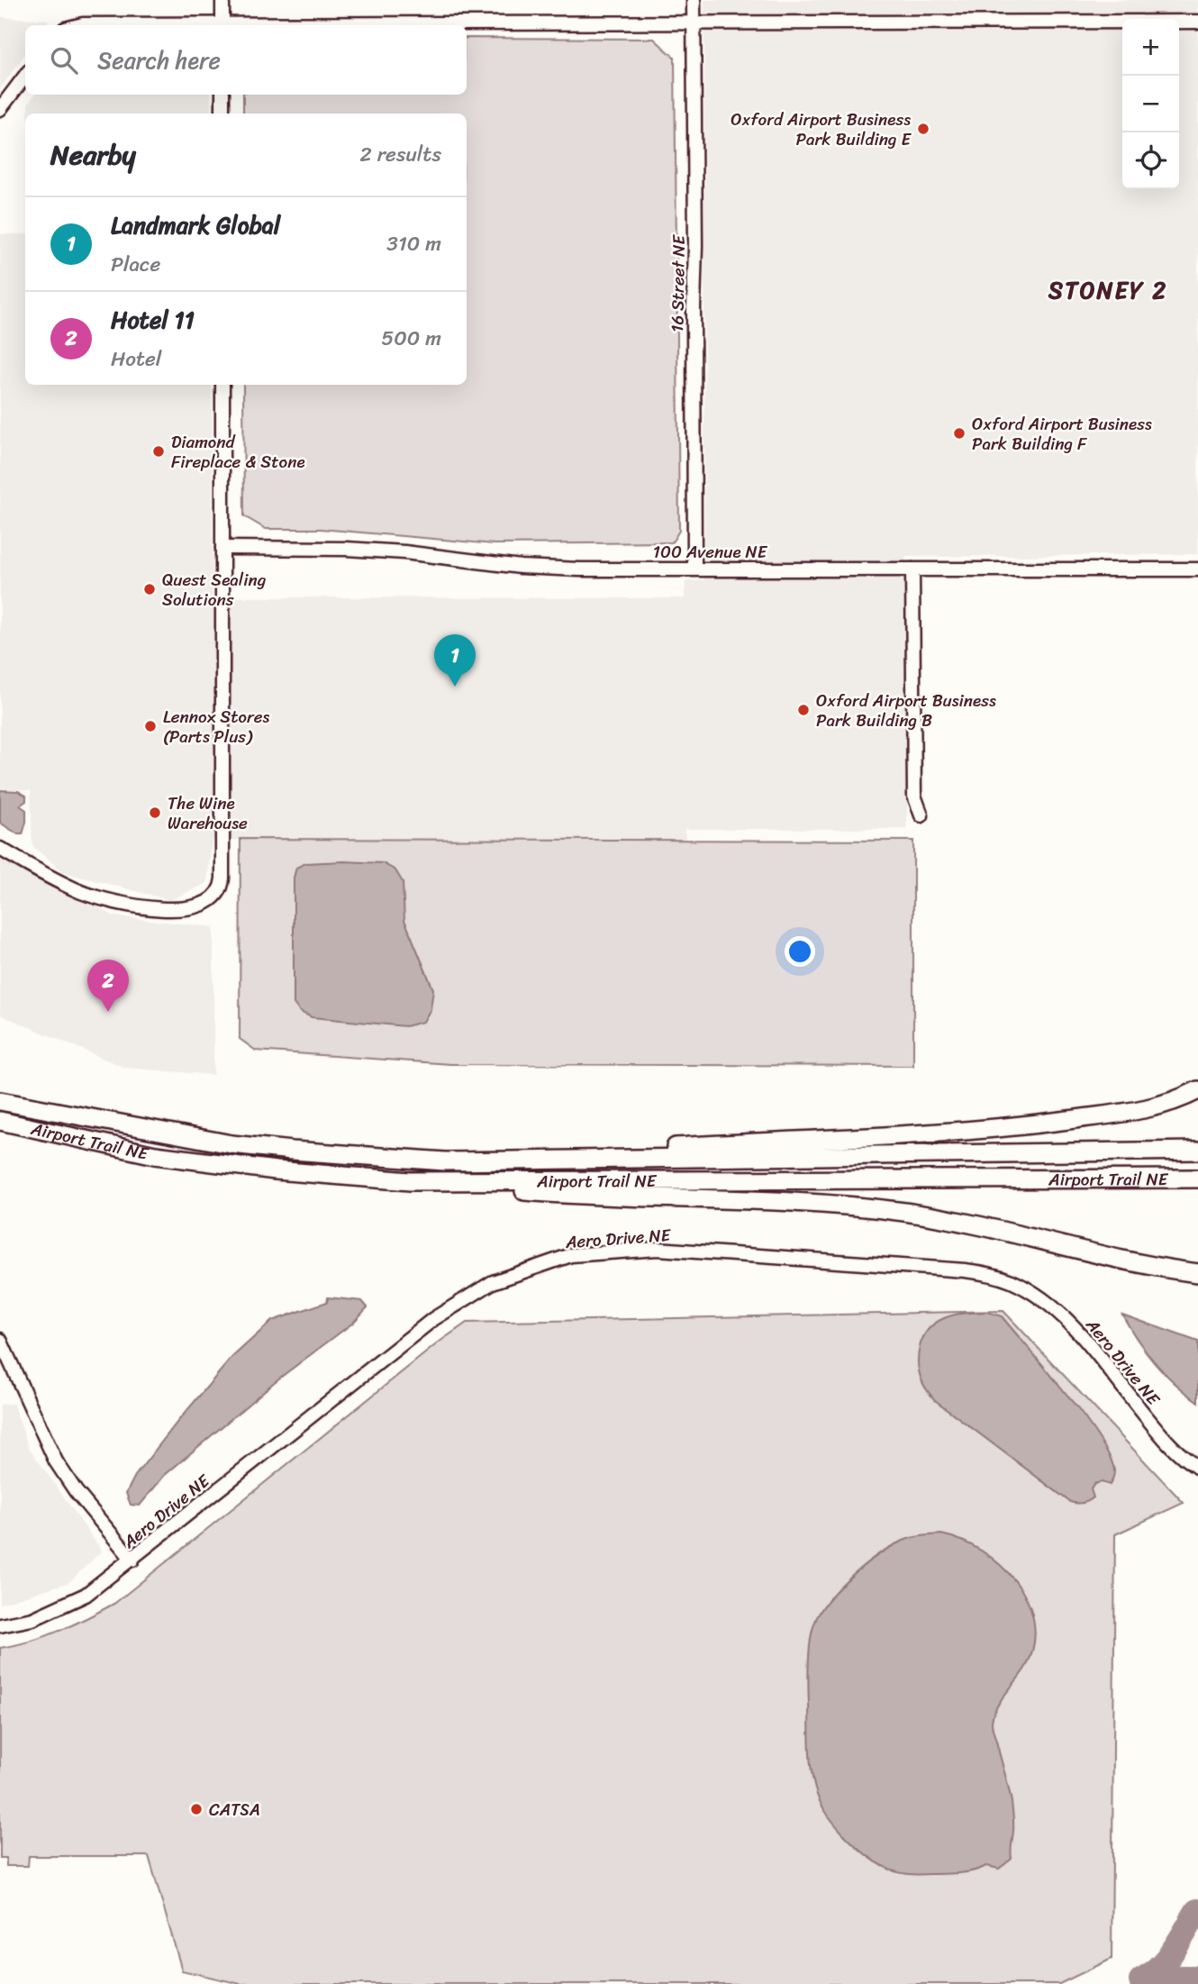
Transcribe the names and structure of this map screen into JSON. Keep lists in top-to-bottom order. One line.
{"streets":{"highway":["Airport Trail NE"],"street":["16 Street NE","100 Avenue NE","Aero Drive NE"]},"crossings":[["16 Street NE","100 Avenue NE"]],"districts":["STONEY 2"],"places":["Oxford Airport Business Park Building E","Oxford Airport Business Park Building F","Diamond Fireplace & Stone","Quest Sealing Solutions","Oxford Airport Business Park Building B","Lennox Stores (Parts Plus)","The Wine Warehouse","CATSA"],"page":{"map_buttons":["+","−"],"search":"Search here","heading":["Nearby","2 results"],"list":[{"mark":"1","name":"Landmark Global","note":"Place","value":"310 m"},{"mark":"2","name":"Hotel 11","note":"Hotel","value":"500 m"}],"pins":["1","2"]}}
